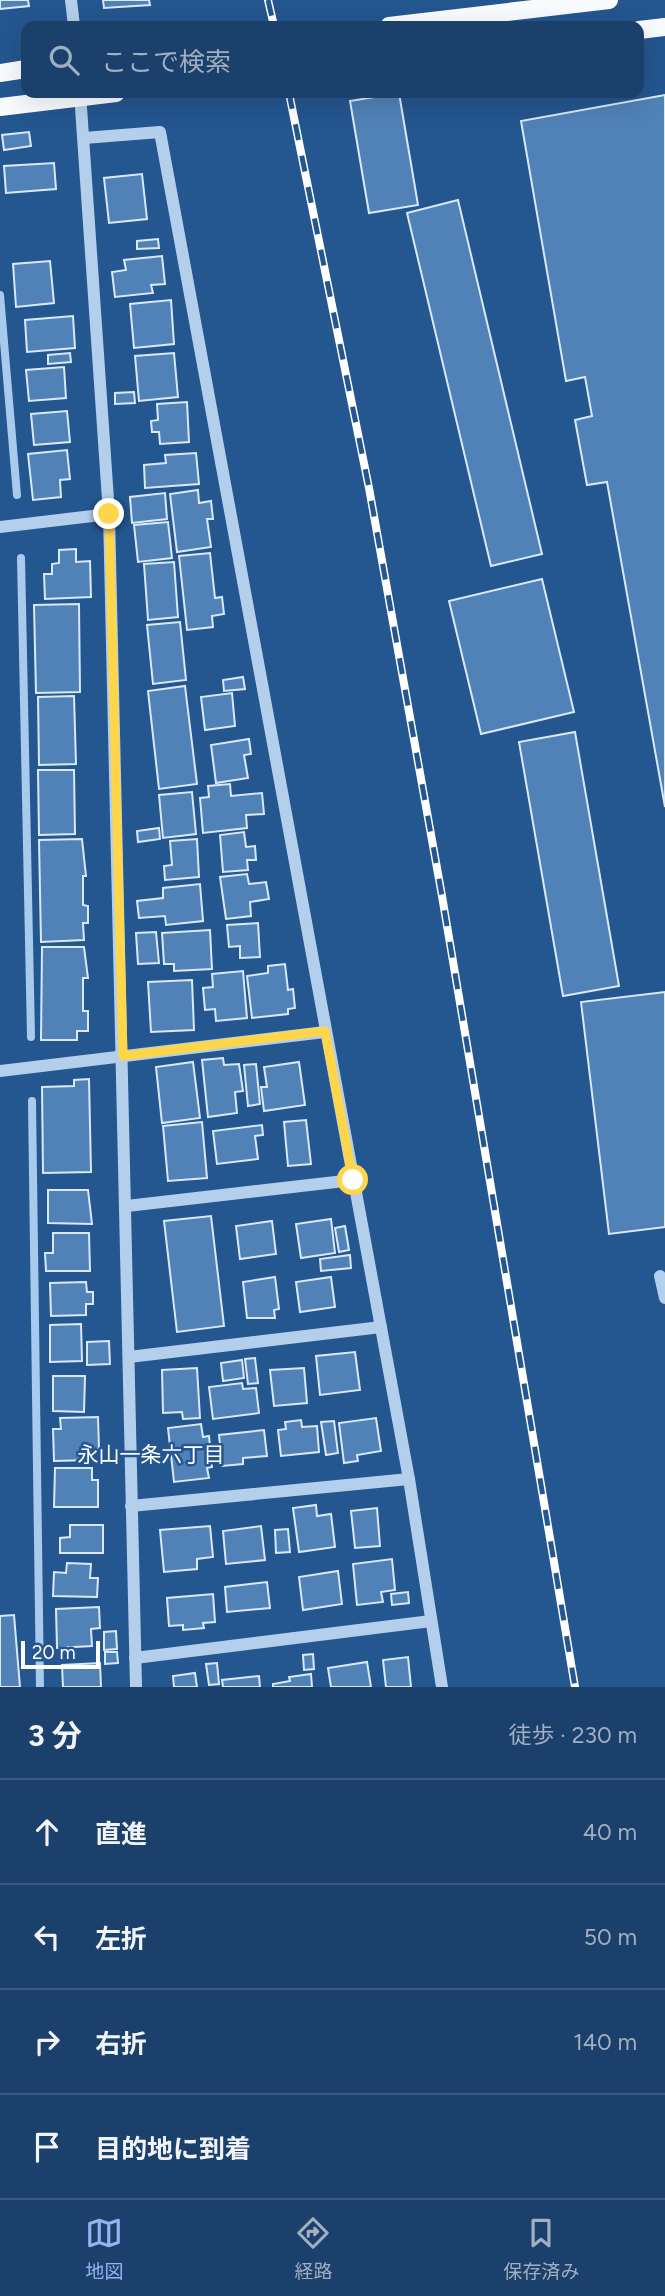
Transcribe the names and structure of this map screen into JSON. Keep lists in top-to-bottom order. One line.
{"districts":["永山一条六丁目"],"scale_bar":"20 m","page":{"search":"ここで検索","scale":"20 m","heading":["3 分","徒歩 · 230 m"],"list":[["直進","40 m"],["左折","50 m"],["右折","140 m"],"目的地に到着"],"nav":["地図","経路","保存済み"]}}
